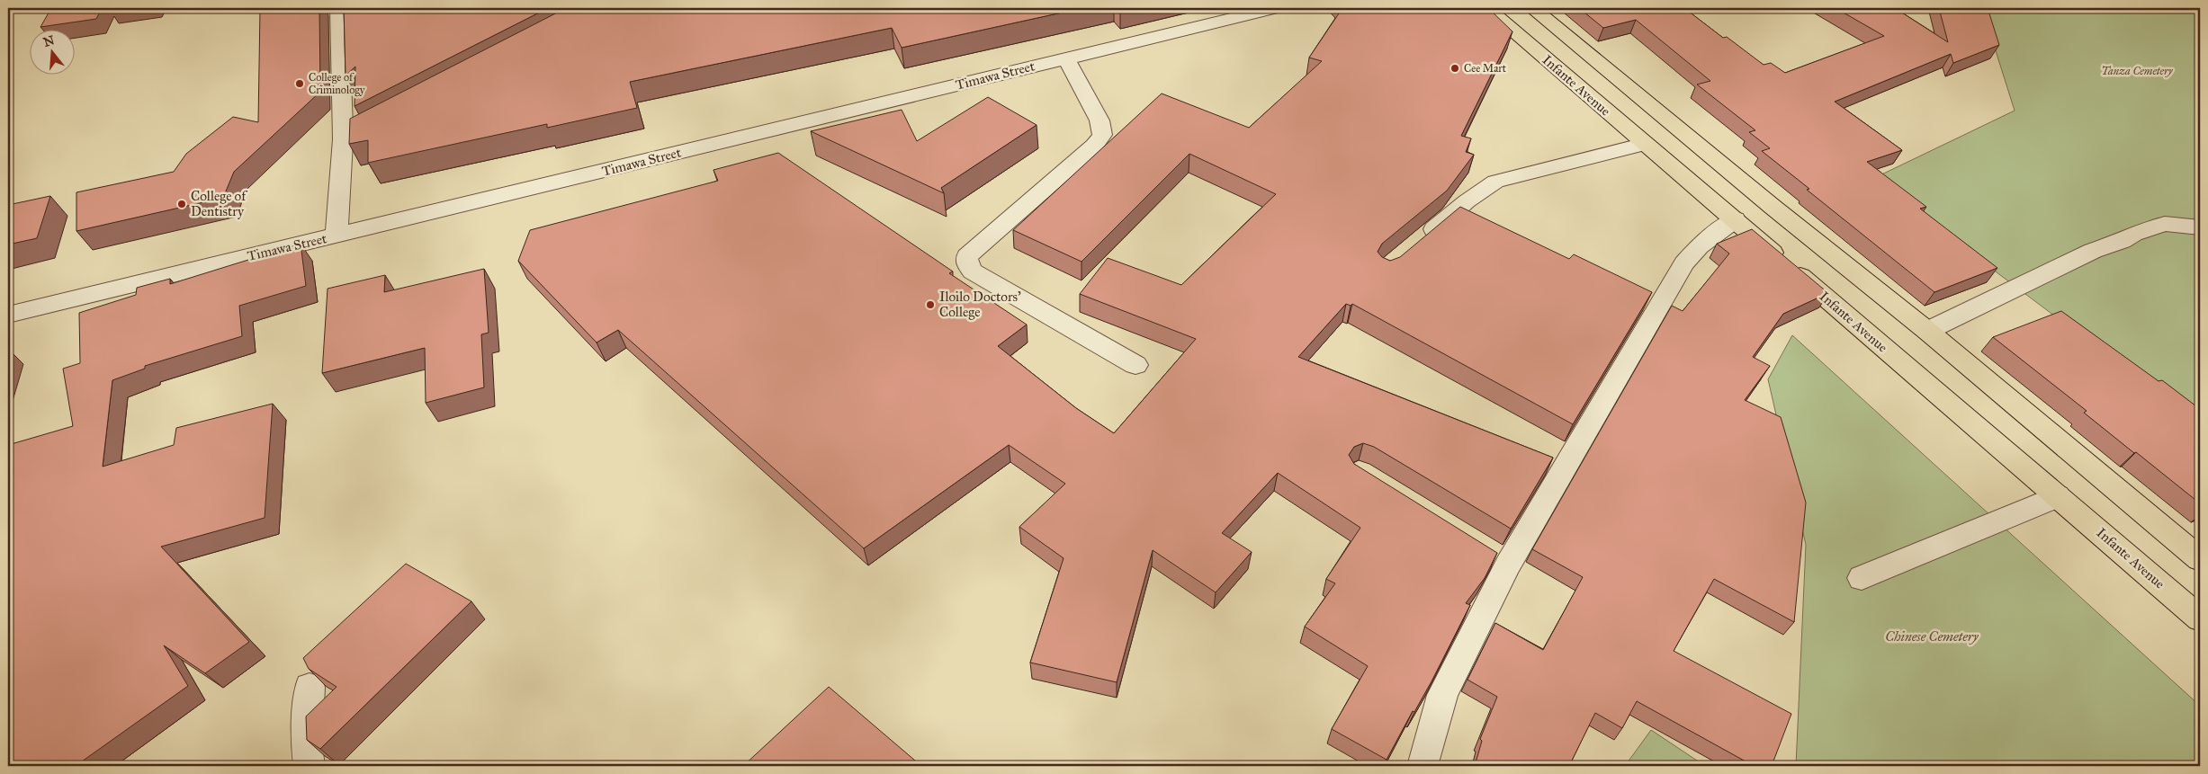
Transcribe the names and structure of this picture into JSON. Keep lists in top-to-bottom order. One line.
{"streets":{"main road":["Infante Avenue"],"street":["Timawa Street"]},"parks":["Tanza Cemetery","Chinese Cemetery"],"places":["Cee Mart","College of Criminology","College of Dentistry","Iloilo Doctors' College"],"north":"top"}
